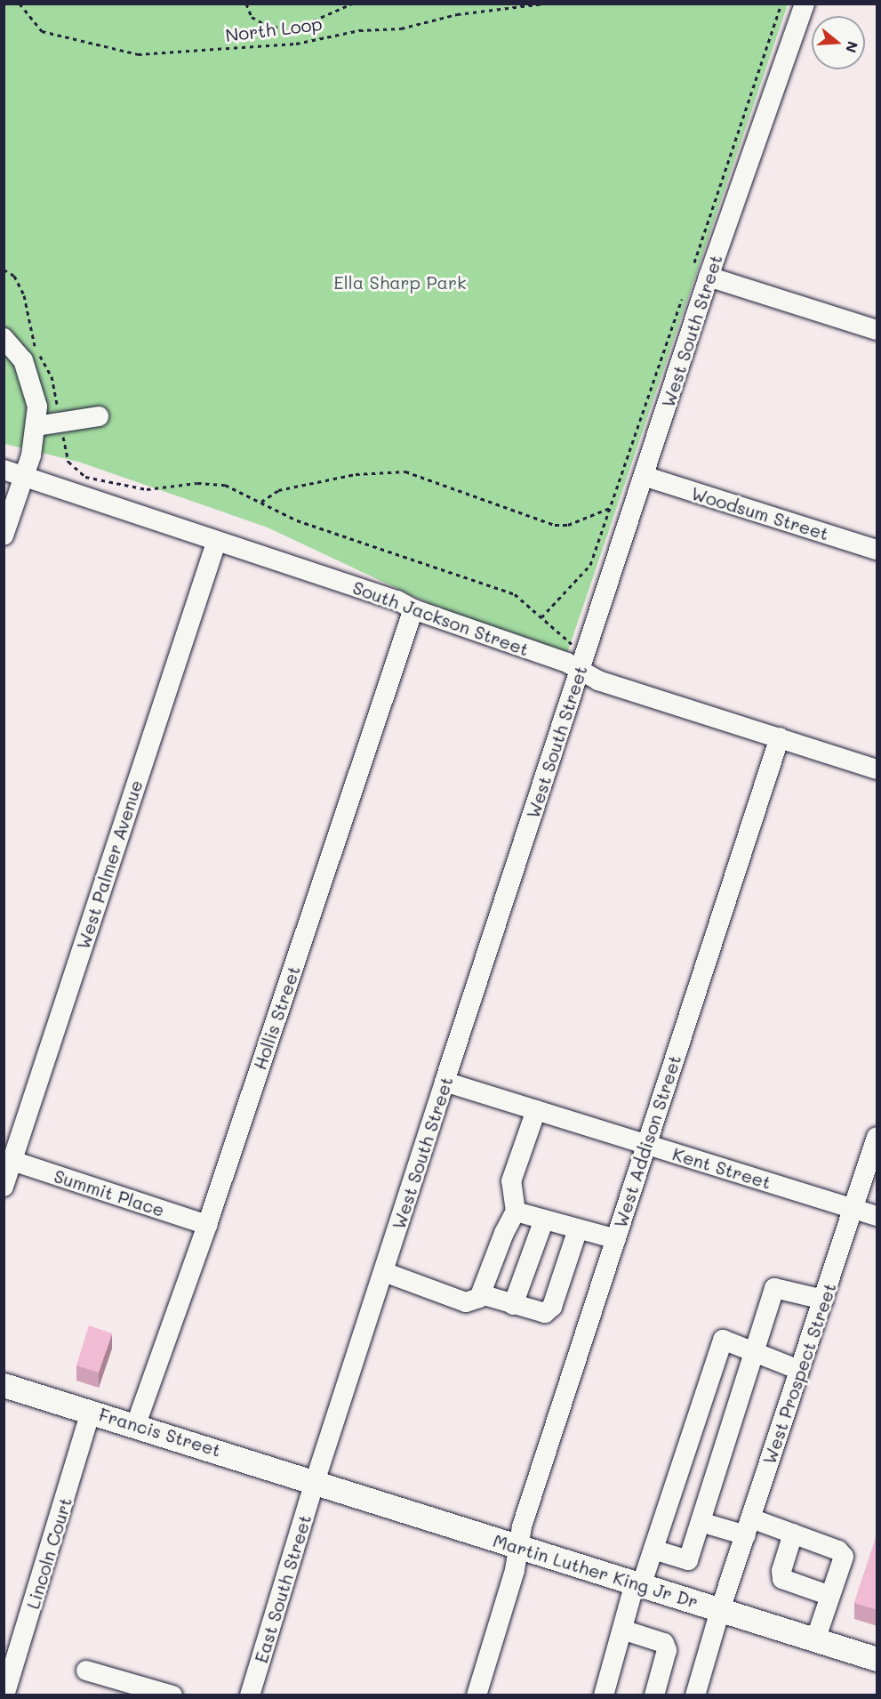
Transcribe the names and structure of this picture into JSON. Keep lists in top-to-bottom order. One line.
{"streets":{"main road":["Francis Street","Martin Luther King Jr Dr"],"street":["West South Street","Woodsum Street","South Jackson Street","West Palmer Avenue","Hollis Street","West Addison Street","Kent Street","Summit Place","West Prospect Street","Lincoln Court","East South Street"],"path":["North Loop"]},"crossings":[["West South Street","Woodsum Street"],["West South Street","South Jackson Street"],["West South Street","Kent Street"],["West South Street","Francis Street"],["West South Street","Martin Luther King Jr Dr"],["West South Street","East South Street"],["South Jackson Street","West Palmer Avenue"],["South Jackson Street","Hollis Street"],["South Jackson Street","West Addison Street"],["West Palmer Avenue","Summit Place"],["Hollis Street","Summit Place"],["Hollis Street","Francis Street"],["West Addison Street","Kent Street"],["West Addison Street","Martin Luther King Jr Dr"],["Kent Street","West Prospect Street"],["West Prospect Street","Martin Luther King Jr Dr"],["Francis Street","Lincoln Court"],["Francis Street","Martin Luther King Jr Dr"],["Francis Street","East South Street"],["Martin Luther King Jr Dr","East South Street"]],"parks":["Ella Sharp Park"],"north":"right"}
